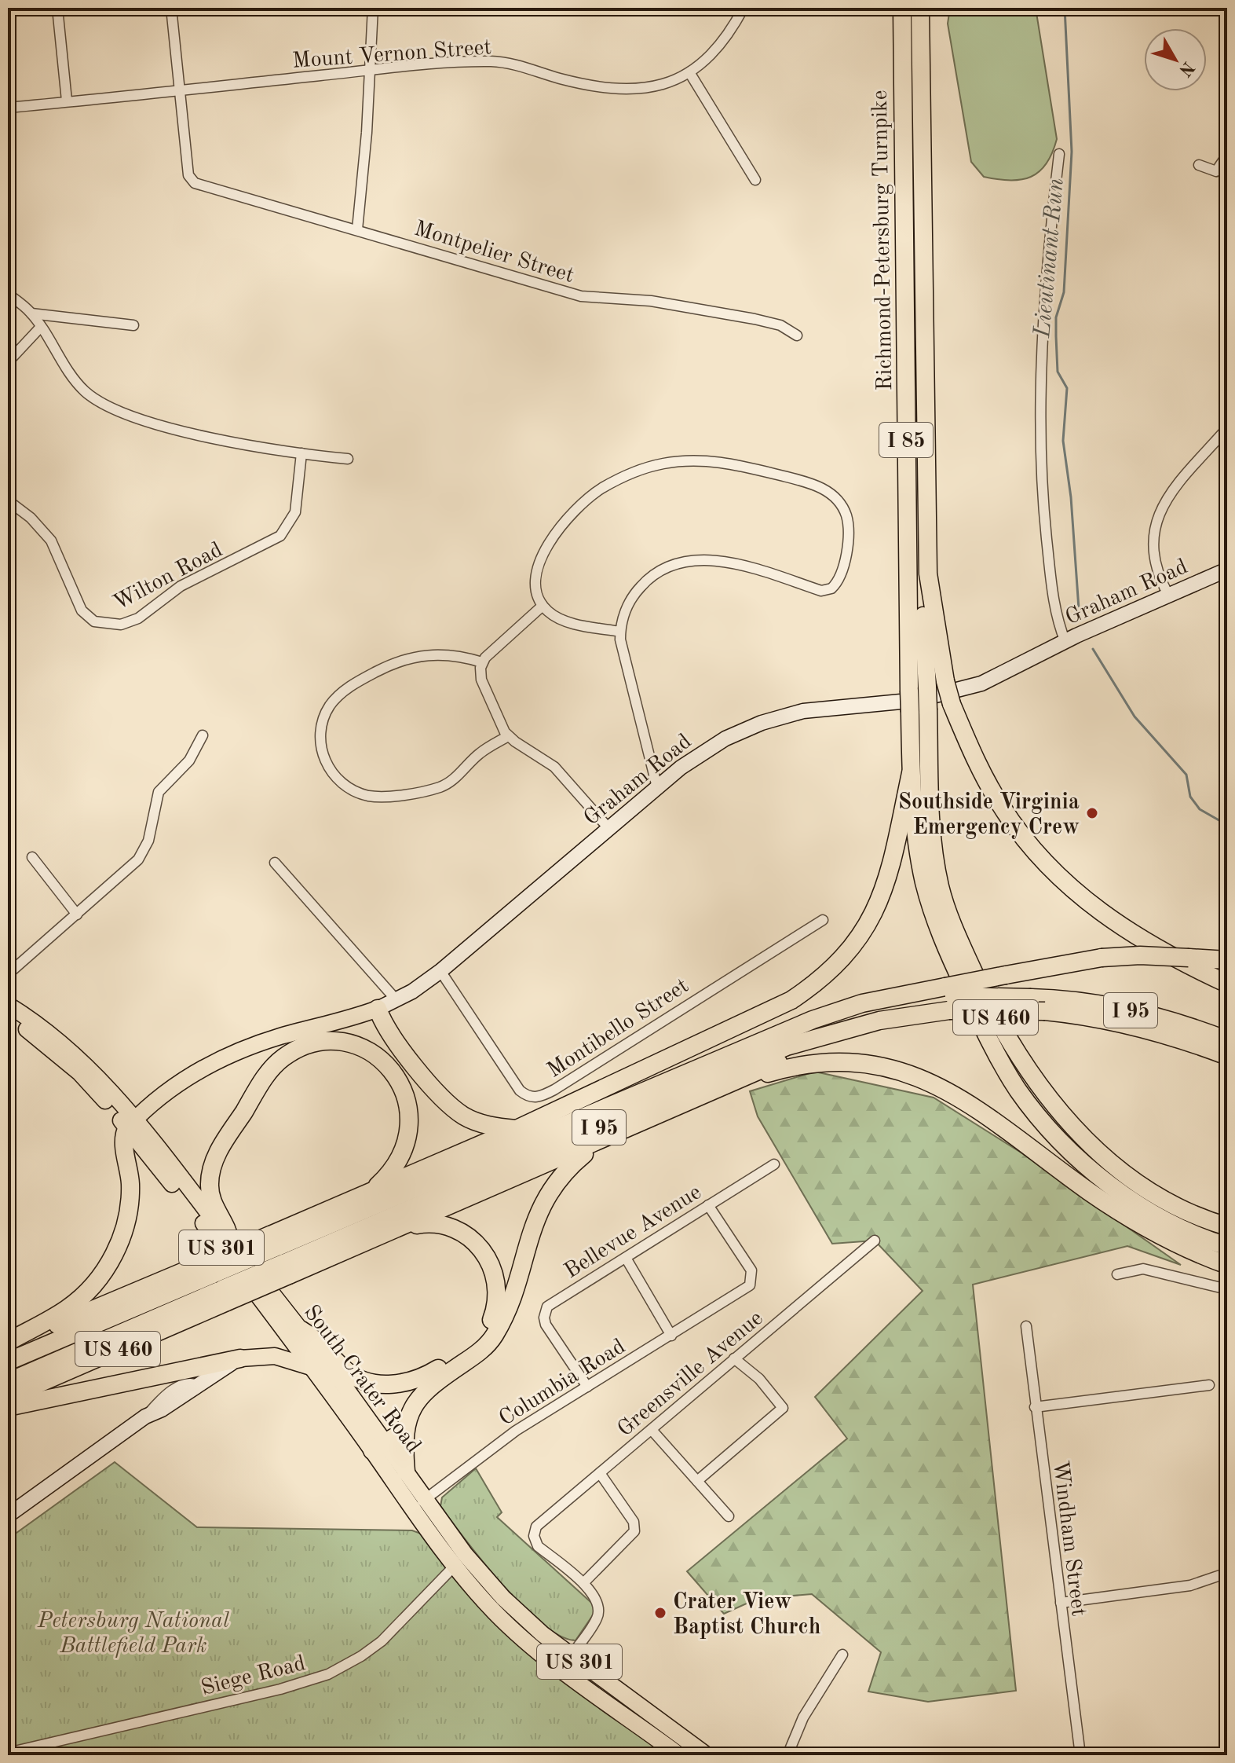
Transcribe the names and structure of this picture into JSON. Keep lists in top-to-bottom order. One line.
{"streets":{"highway":["Richmond-Petersburg Turnpike","I 85","I 95","US 460"],"main road":["Graham Road","US 301","South Crater Road"],"street":["Mount Vernon Street","Montpelier Street","Wilton Road","Montibello Street","Bellevue Avenue","Greensville Avenue","Columbia Road","Windham Street","Siege Road"]},"crossings":[["Mount Vernon Street","Montpelier Street"],["Richmond-Petersburg Turnpike","US 460"],["Graham Road","Montibello Street"],["Graham Road","South Crater Road"],["I 95","US 460"],["Bellevue Avenue","Columbia Road"],["South Crater Road","Columbia Road"],["South Crater Road","Siege Road"]],"water":["Lieutinant Run"],"parks":["Petersburg National Battlefield Park"],"places":["Southside Virginia Emergency Crew","Crater View Baptist Church"],"north":"bottom right"}
